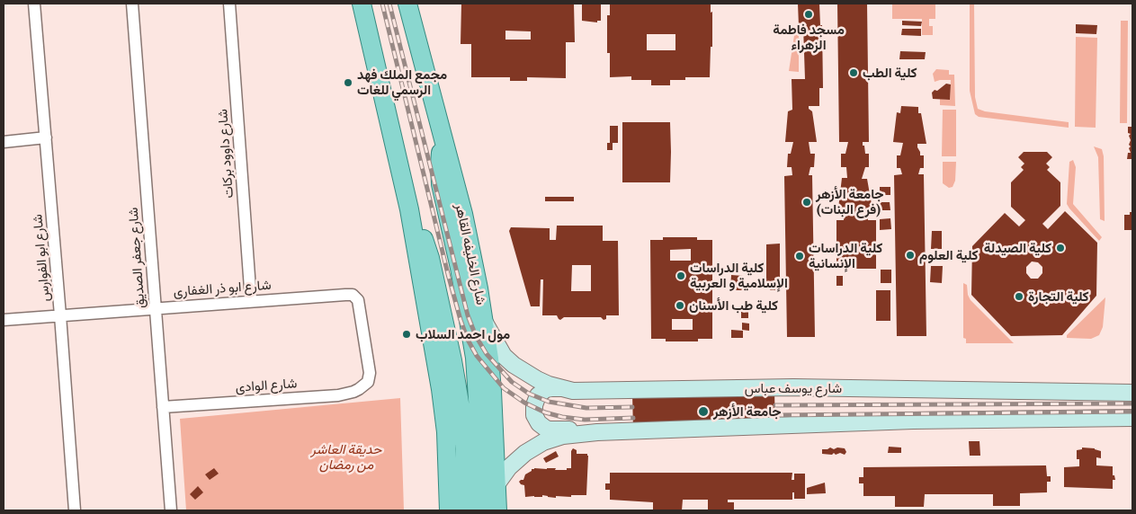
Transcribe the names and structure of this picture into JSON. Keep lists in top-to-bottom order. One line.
{"streets":{"main road":["شارع الخليفه القاهر","شارع يوسف عباس"],"street":["شارع داوود بركات","شارع ابو الفوارس","شارع جعفر الصديق","شارع ابو ذر الغفارى","شارع الوادى"]},"crossings":[["شارع داوود بركات","شارع ابو ذر الغفارى"],["شارع الخليفه القاهر","شارع يوسف عباس"],["شارع ابو الفوارس","شارع ابو ذر الغفارى"],["شارع جعفر الصديق","شارع ابو ذر الغفارى"],["شارع جعفر الصديق","شارع الوادى"],["شارع ابو ذر الغفارى","شارع الوادى"]],"parks":["حديقة العاشر من رمضان"],"places":["مسجد فاطمة الزهراء","كلية الطب","مجمع الملك فهد الرسمي للغات","جامعة الأزهر (فرع البنات)","كلية الصيدلة","كلية العلوم","كلية الدراسات الإنسانية","كلية الدراسات الإسلامية و العربية","كلية التجارة","كلية طب الأسنان","مول احمد السلاب","جامعة الأزهر"]}
